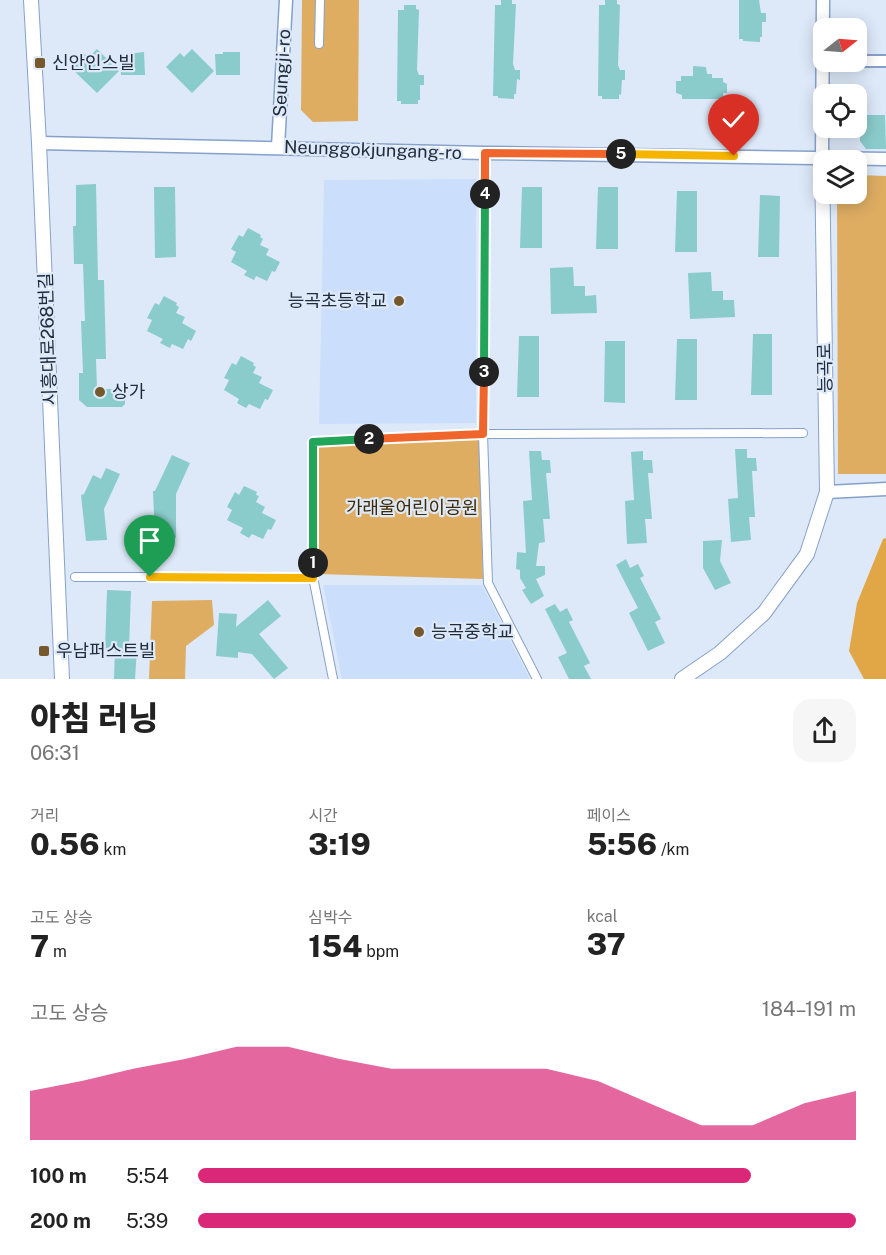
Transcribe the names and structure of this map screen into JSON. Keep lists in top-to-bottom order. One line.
{"streets":{"main road":["시흥대로268번길","능곡로"],"street":["Seungji-ro","Neunggokjungang-ro"]},"crossings":[["Seungji-ro","Neunggokjungang-ro"],["Neunggokjungang-ro","시흥대로268번길"]],"parks":["가래울어린이공원"],"places":{"transit":["신안인스빌","우남퍼스트빌"],"other":["능곡초등학교","상가","능곡중학교"]},"north":"right","page":{"pins":["5","4","3","2","1"],"heading":["아침 러닝","06:31"],"stats":[["거리","0.56 km"],["시간","3:19"],["페이스","5:56 /km"],["고도 상승","7 m"],["심박수","154 bpm"],["kcal","37"]],"chart":["고도 상승","184–191 m"],"list":[{"name":"100 m","note":"5:54"},{"name":"200 m","note":"5:39"}]}}
